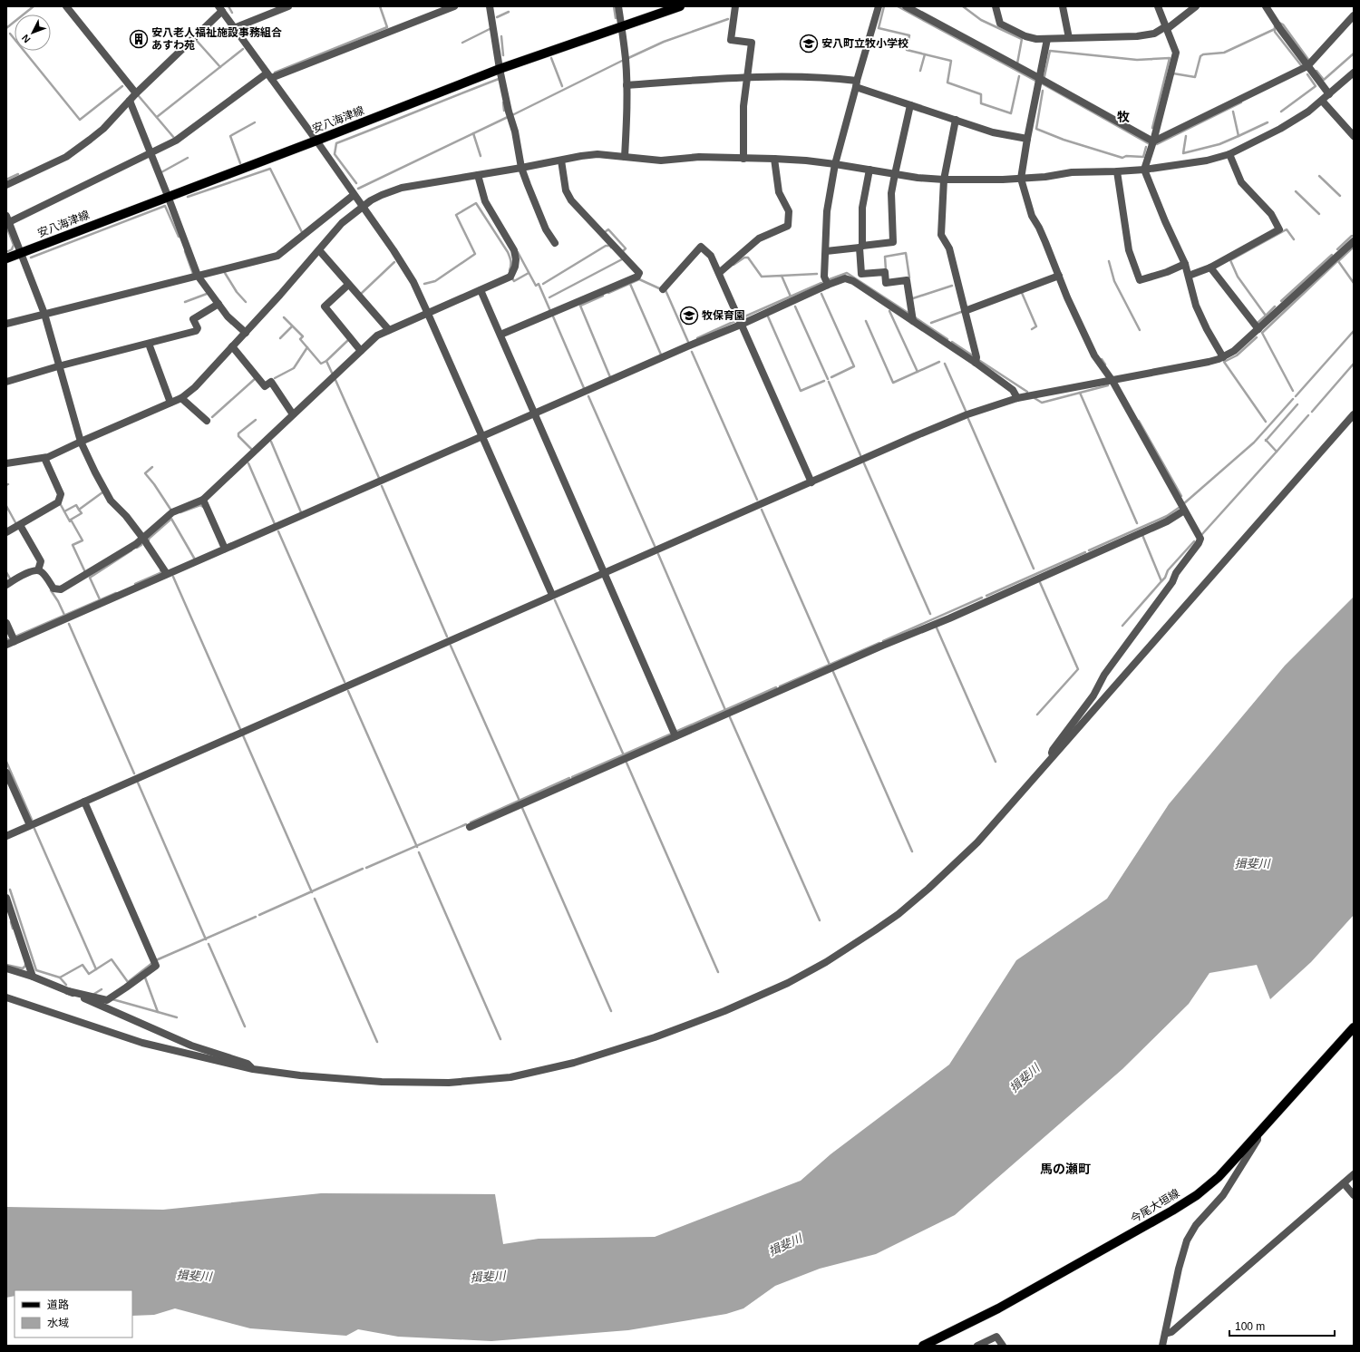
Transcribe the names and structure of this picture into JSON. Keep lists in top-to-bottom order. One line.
{"streets":{"main road":["安八海津線","今尾大垣線"]},"districts":["牧","馬の瀬町"],"water":["揖斐川"],"places":{"building":["安八老人福祉施設事務組合 あすわ苑"],"school or university":["安八町立牧小学校","牧保育園"]},"legend":["道路","水域"],"scale_bar":"100 m","north":"bottom left"}
